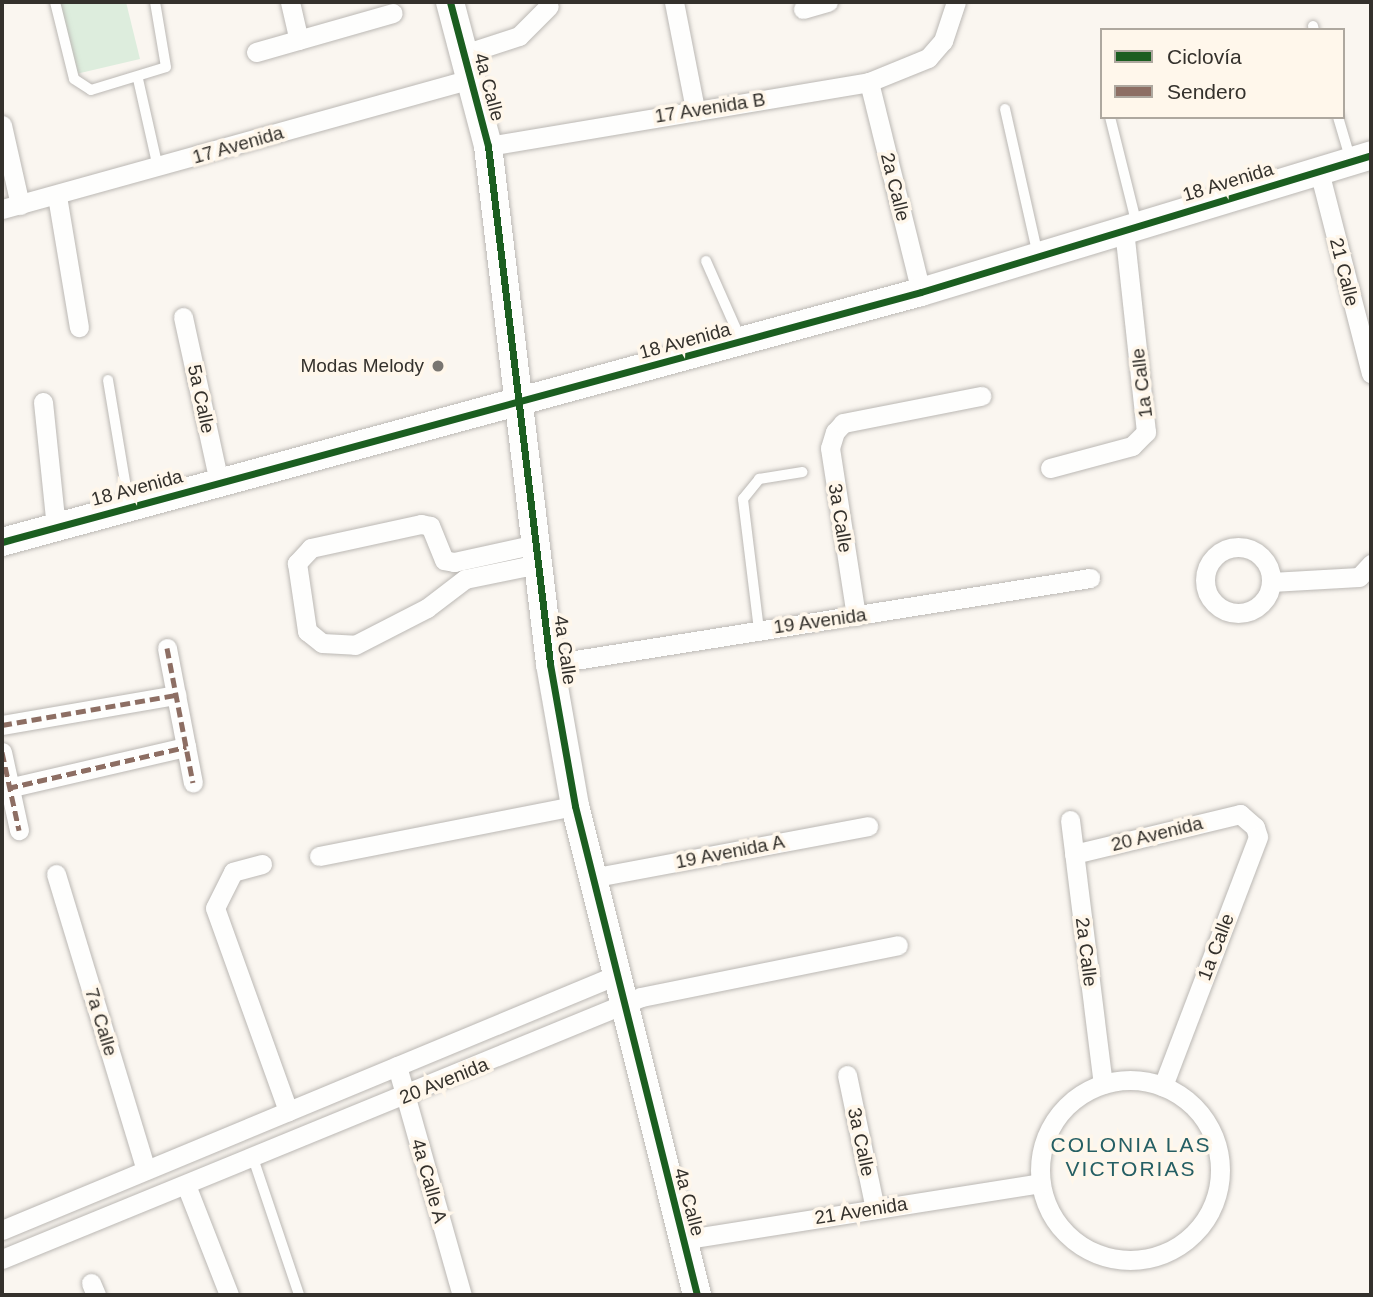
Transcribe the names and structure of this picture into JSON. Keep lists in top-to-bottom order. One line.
{"streets":{"street":["4a Calle","17 Avenida B","17 Avenida","18 Avenida","2a Calle","21 Calle","1a Calle","5a Calle","3a Calle","19 Avenida","20 Avenida","19 Avenida A","7a Calle","4a Calle A","21 Avenida"]},"crossings":[["4a Calle","17 Avenida B"],["4a Calle","17 Avenida"],["4a Calle","18 Avenida"],["4a Calle","19 Avenida"],["4a Calle","20 Avenida"],["4a Calle","19 Avenida A"],["4a Calle","21 Avenida"],["17 Avenida B","2a Calle"],["18 Avenida","2a Calle"],["18 Avenida","21 Calle"],["18 Avenida","1a Calle"],["18 Avenida","5a Calle"],["2a Calle","1a Calle"],["2a Calle","20 Avenida"],["2a Calle","21 Avenida"],["1a Calle","20 Avenida"],["1a Calle","21 Avenida"],["3a Calle","19 Avenida"],["3a Calle","21 Avenida"],["20 Avenida","7a Calle"],["20 Avenida","4a Calle A"]],"districts":["COLONIA LAS VICTORIAS"],"places":["Modas Melody"],"legend":["Ciclovía","Sendero"]}
